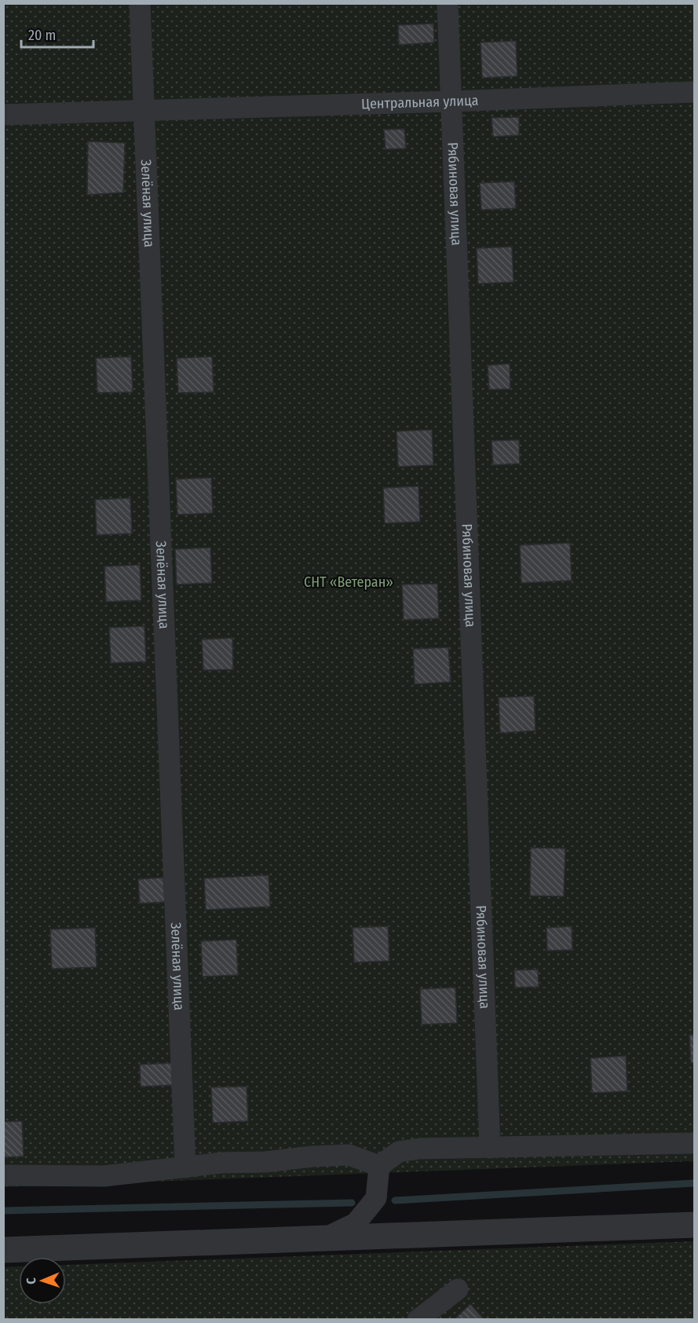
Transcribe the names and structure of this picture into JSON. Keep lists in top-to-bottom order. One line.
{"streets":{"street":["Центральная улица","Рябиновая улица","Зелёная улица"]},"crossings":[["Центральная улица","Рябиновая улица"],["Центральная улица","Зелёная улица"]],"parks":["СНТ «Ветеран»"],"scale_bar":"20 m","north":"left"}
